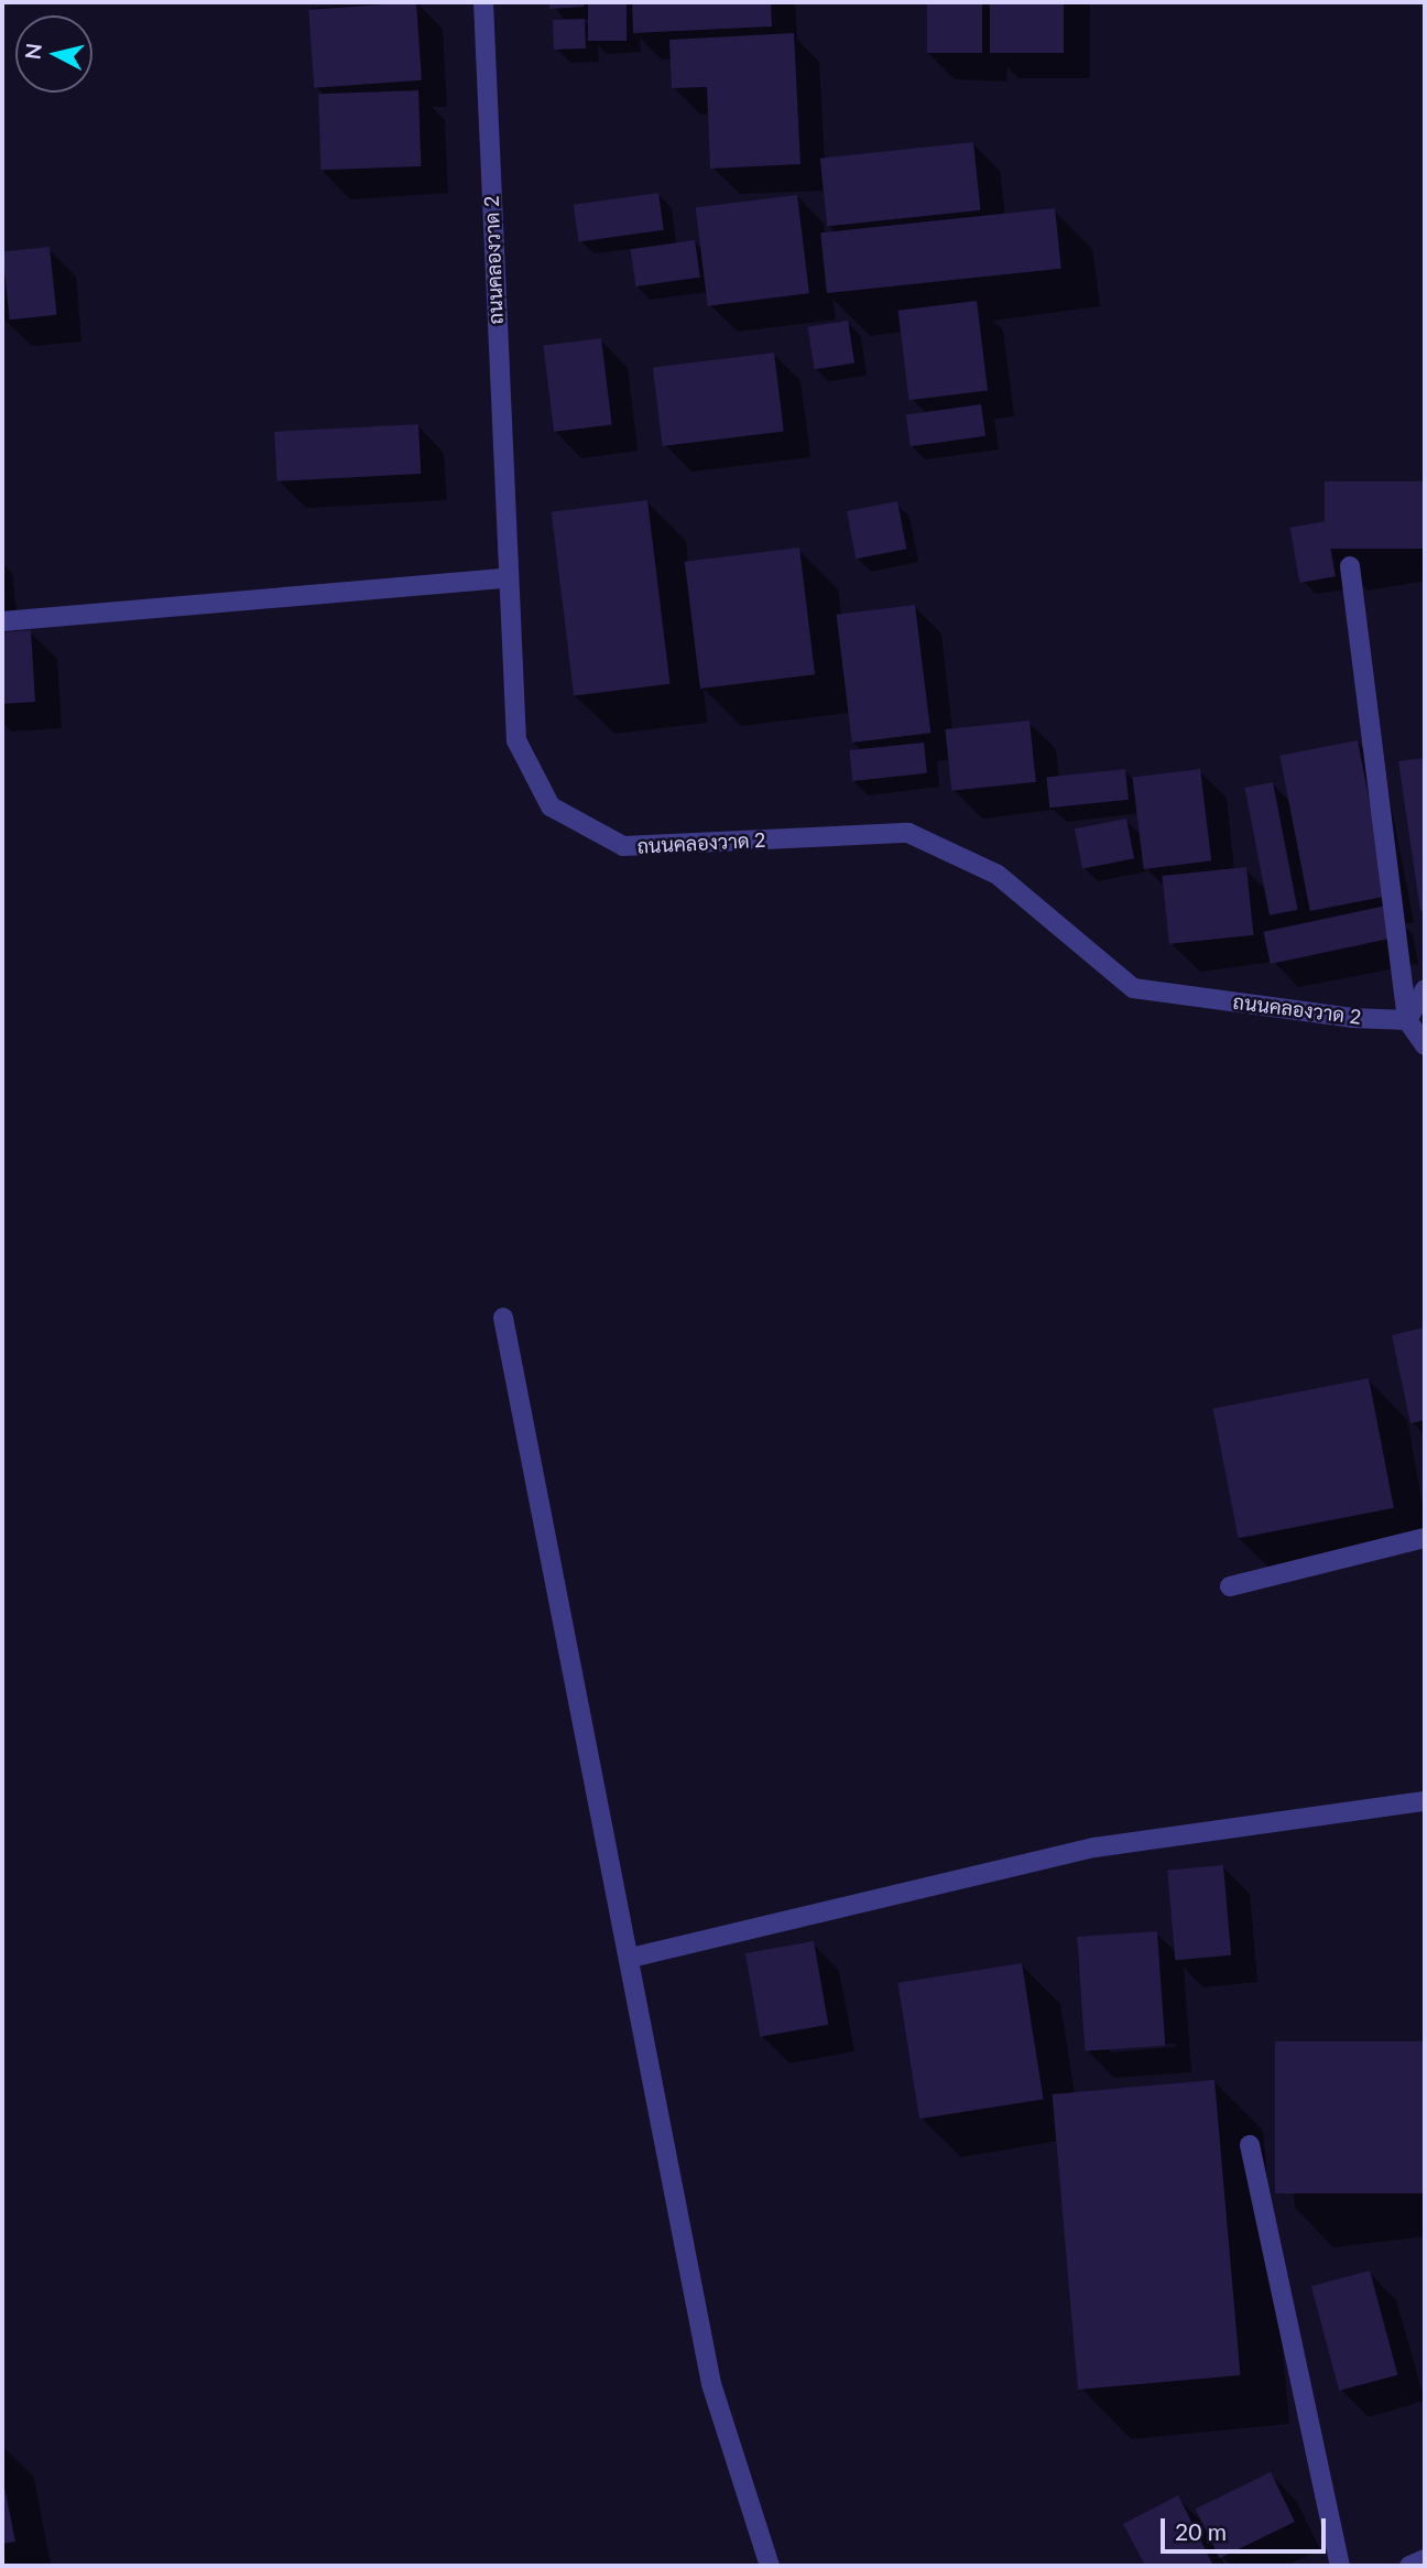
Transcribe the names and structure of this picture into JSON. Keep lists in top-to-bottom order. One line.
{"streets":{"street":["ถนนคลองวาด 2"]},"scale_bar":"20 m","north":"left"}
